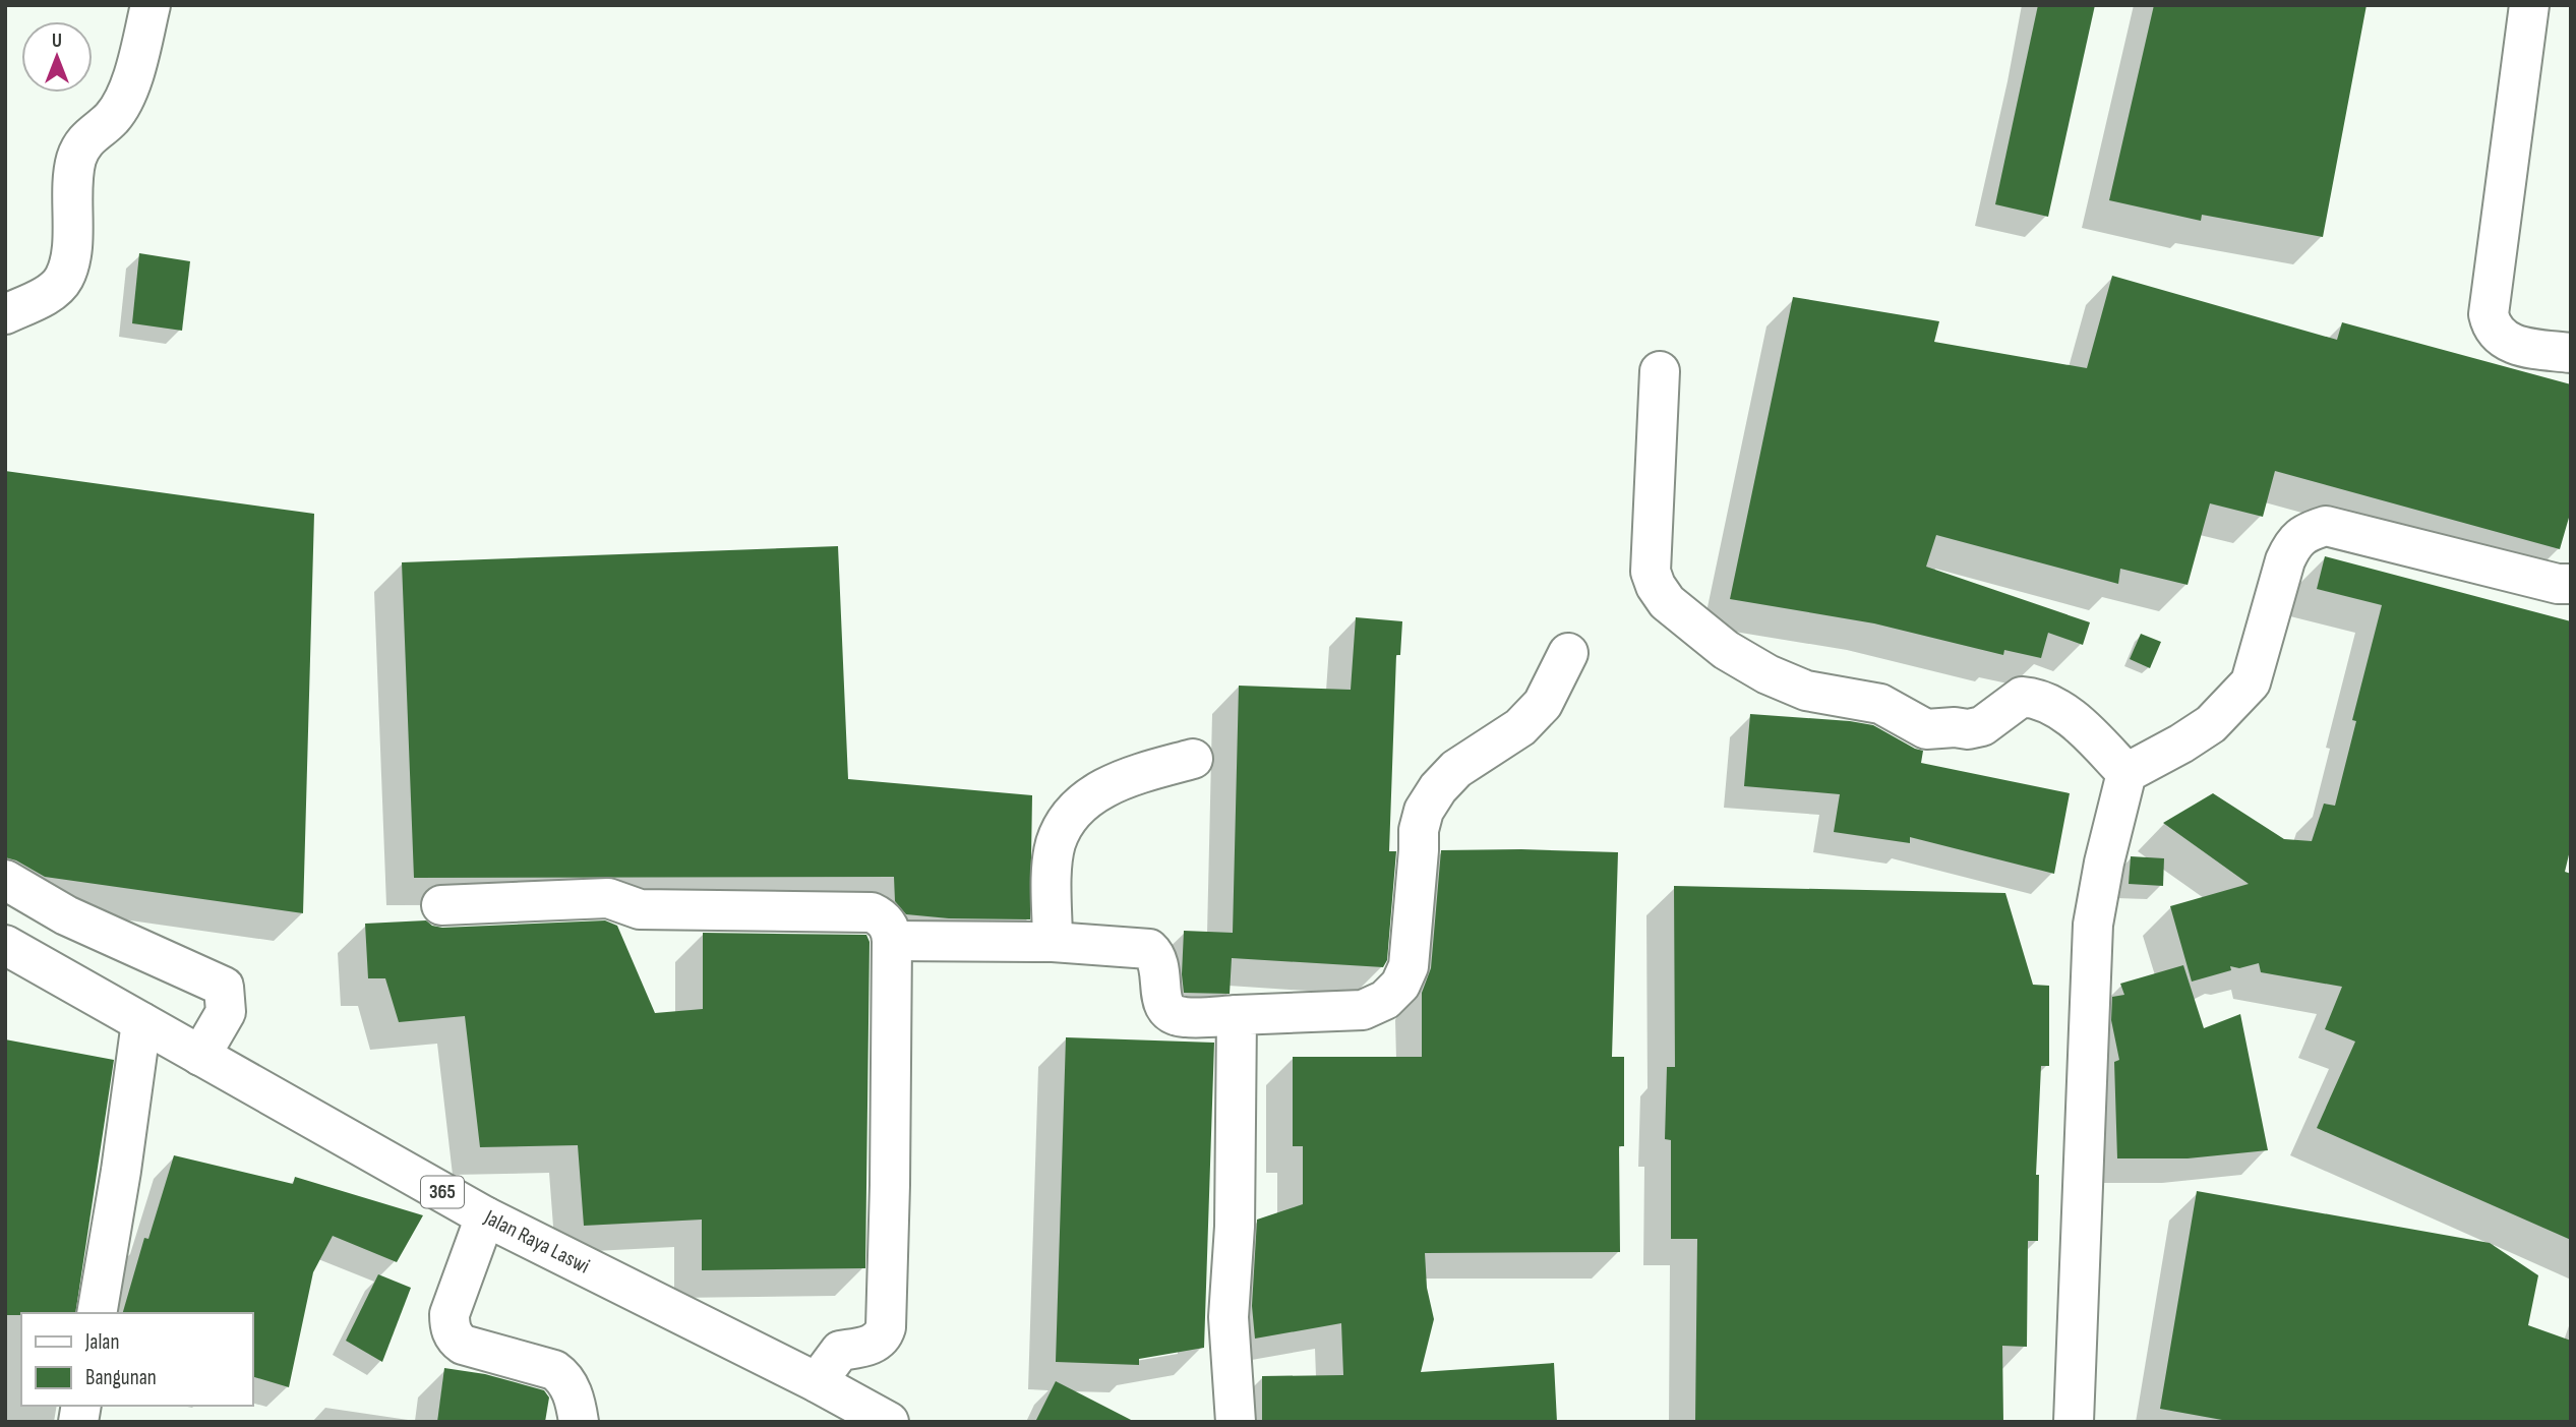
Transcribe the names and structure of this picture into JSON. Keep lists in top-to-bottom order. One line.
{"streets":{"street":["365","Jalan Raya Laswi"]},"legend":["Jalan","Bangunan"],"north":"top"}
